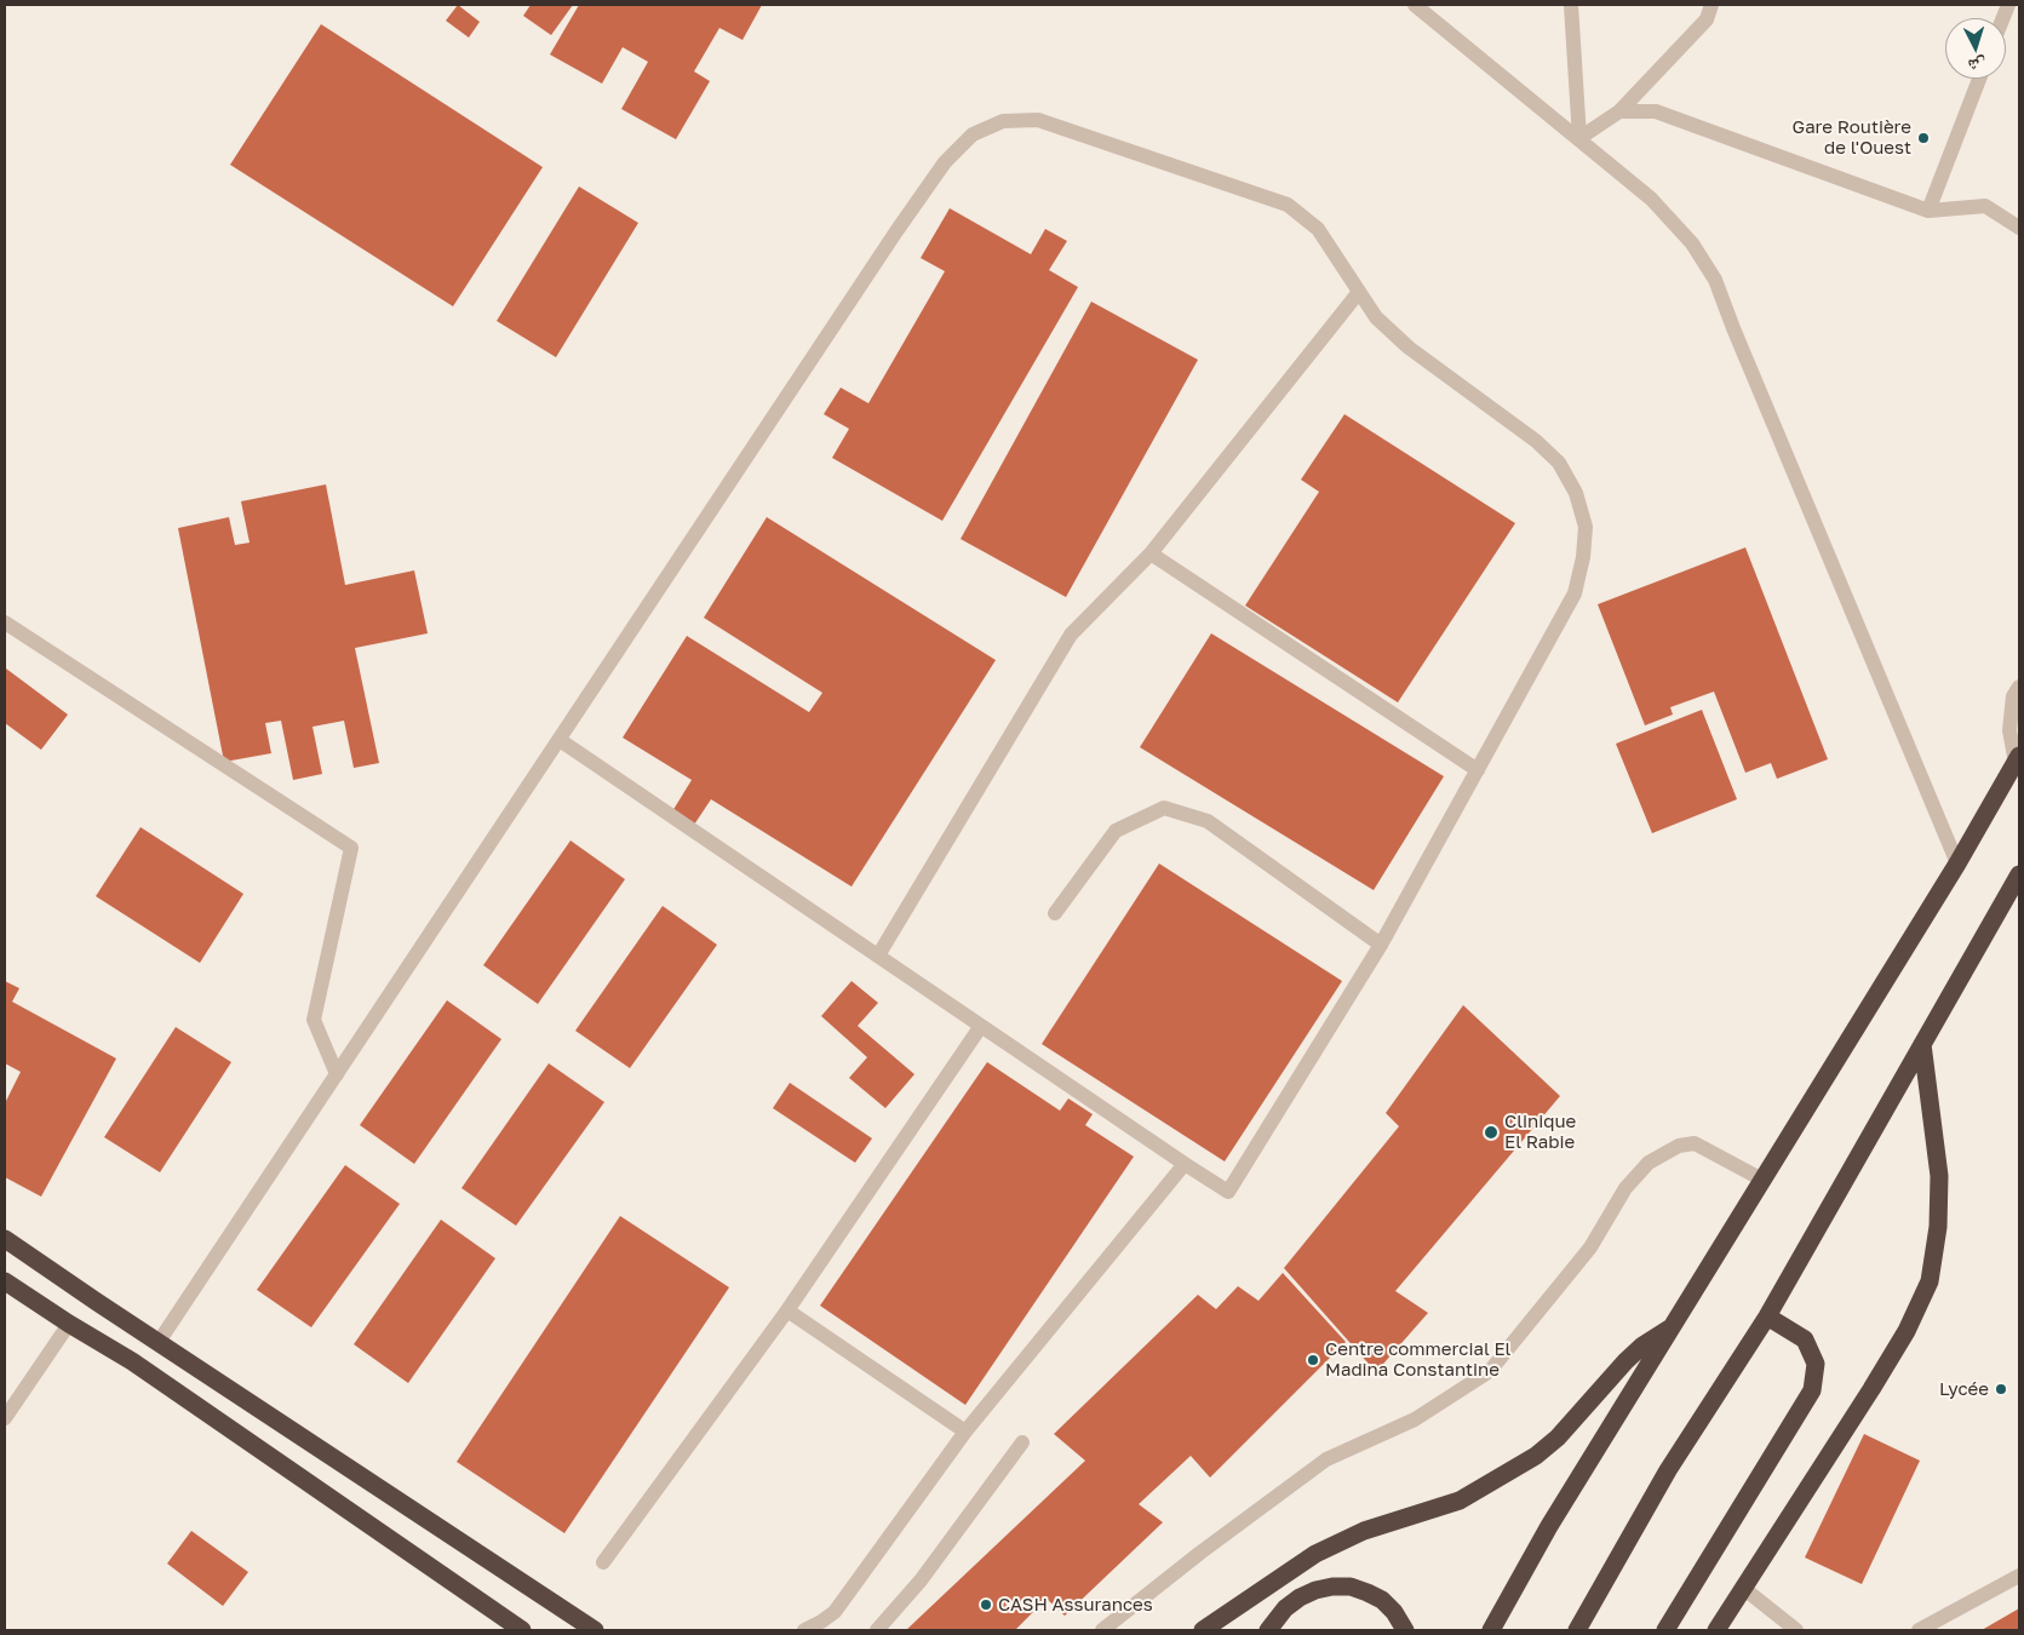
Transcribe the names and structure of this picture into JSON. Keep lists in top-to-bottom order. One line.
{"places":["Gare Routière de l'Ouest","Clinique El Rabie","Centre commercial El Madina Constantine","Lycée","CASH Assurances"],"north":"bottom"}
